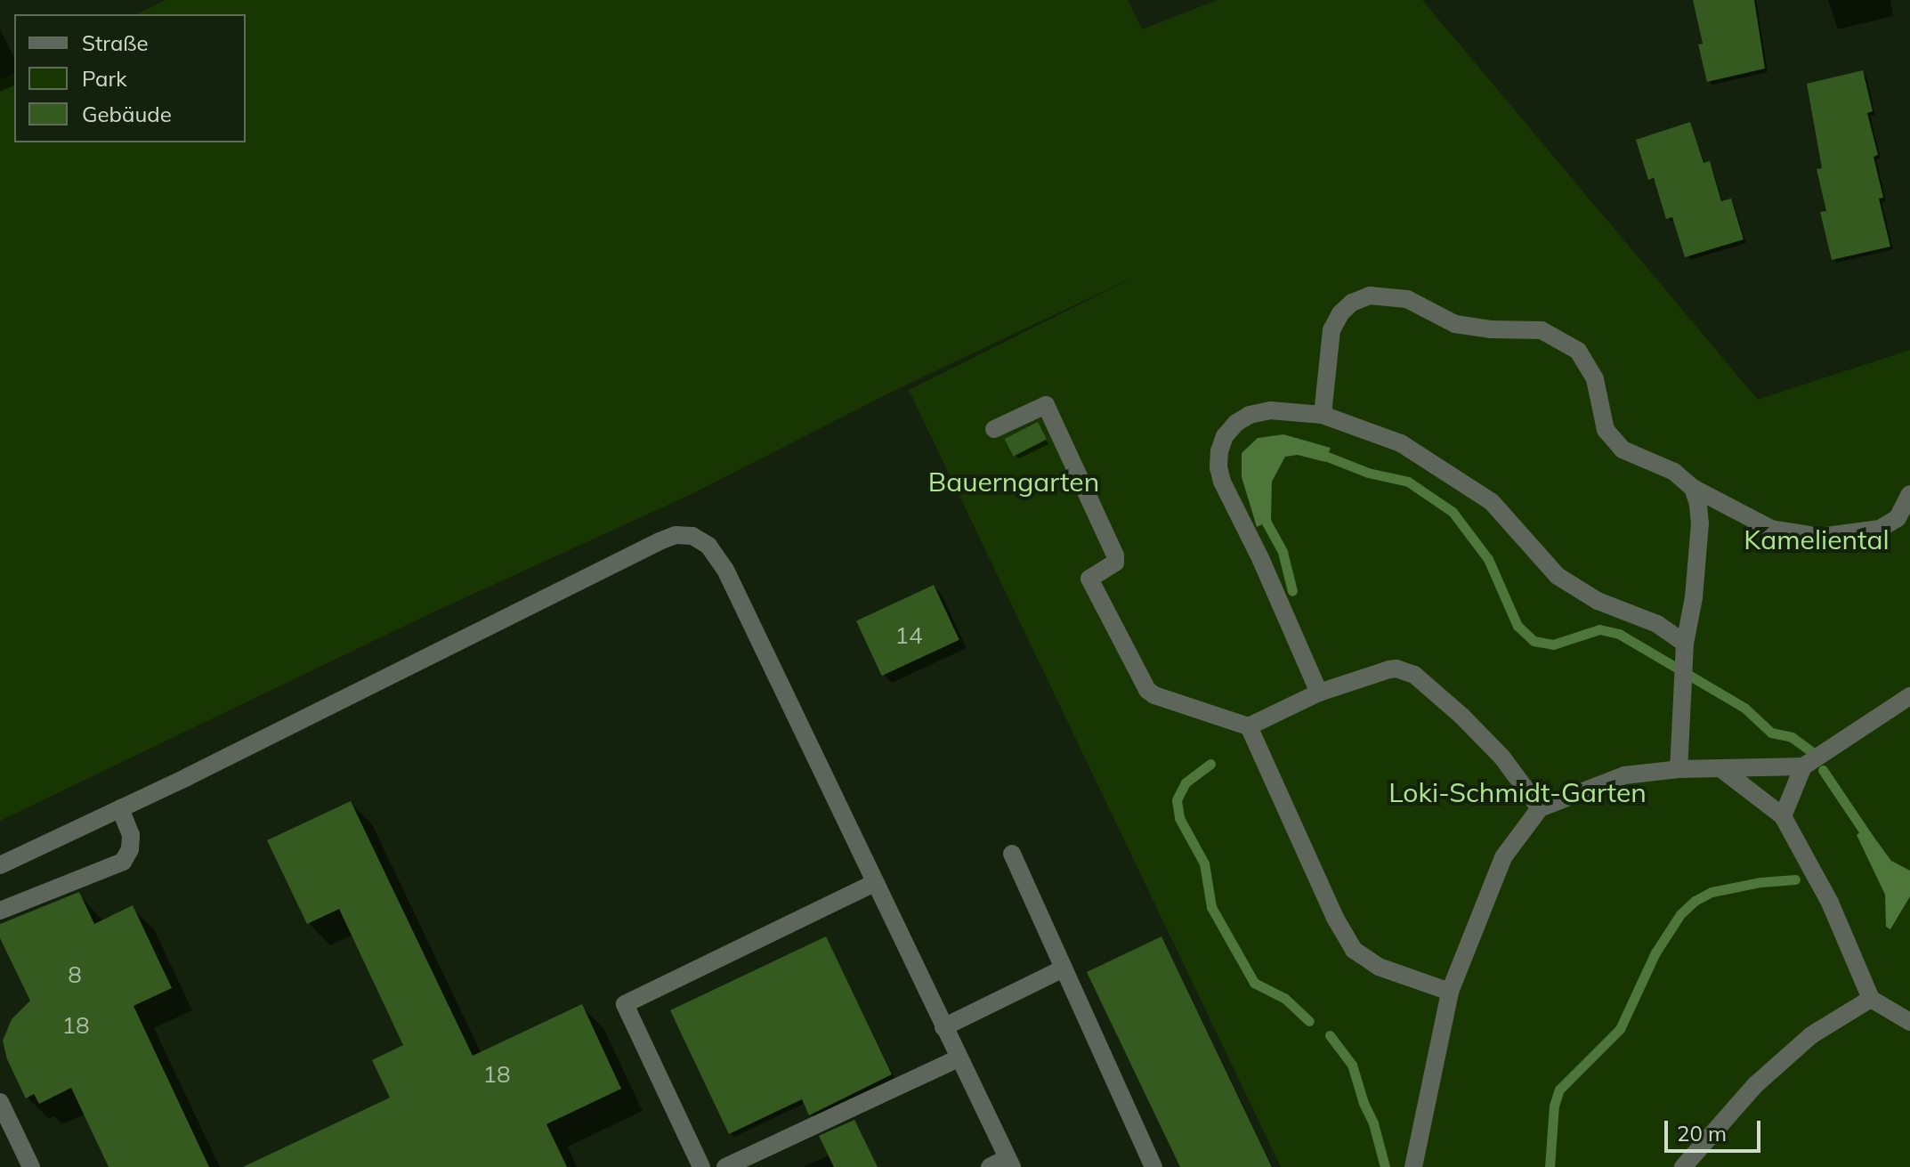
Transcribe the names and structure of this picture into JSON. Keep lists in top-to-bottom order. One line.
{"parks":["Bauerngarten","Kameliental","Loki-Schmidt-Garten"],"house_numbers":["14","8","18","18"],"legend":["Straße","Park","Gebäude"],"scale_bar":"20 m"}
